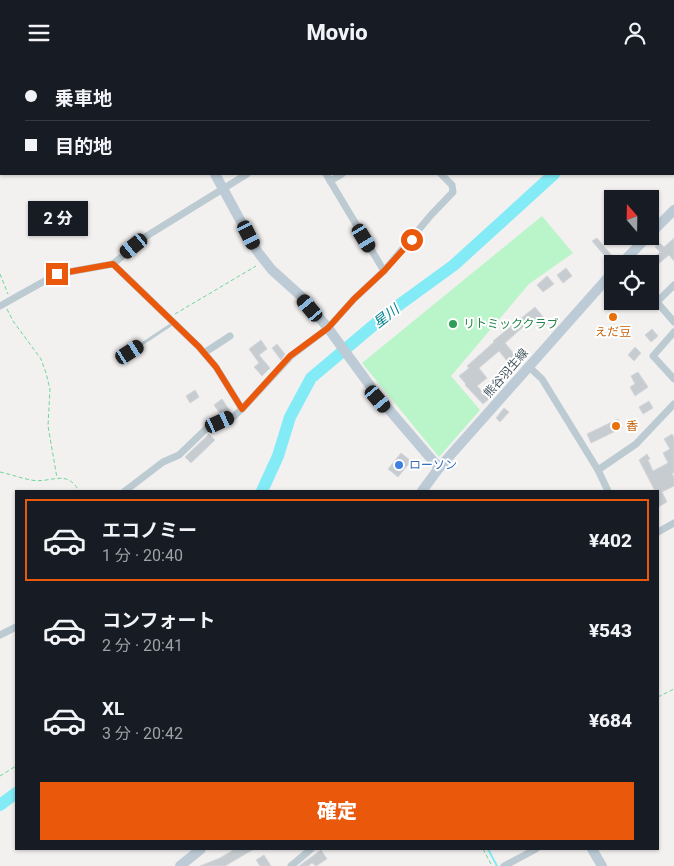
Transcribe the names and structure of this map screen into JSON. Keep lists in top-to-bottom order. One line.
{"streets":{"street":["熊谷羽生線"]},"water":["星川"],"places":["えだ豆","リトミッククラブ","香","ローソン"],"north":"top","page":{"header":"Movio","banner":["乗車地","目的地"],"bubble":"2 分","list":[{"name":"エコノミー","note":"1 分 · 20:40","value":"¥402"},{"name":"コンフォート","note":"2 分 · 20:41","value":"¥543"},{"name":"XL","note":"3 分 · 20:42","value":"¥684"}],"buttons":"確定"}}
